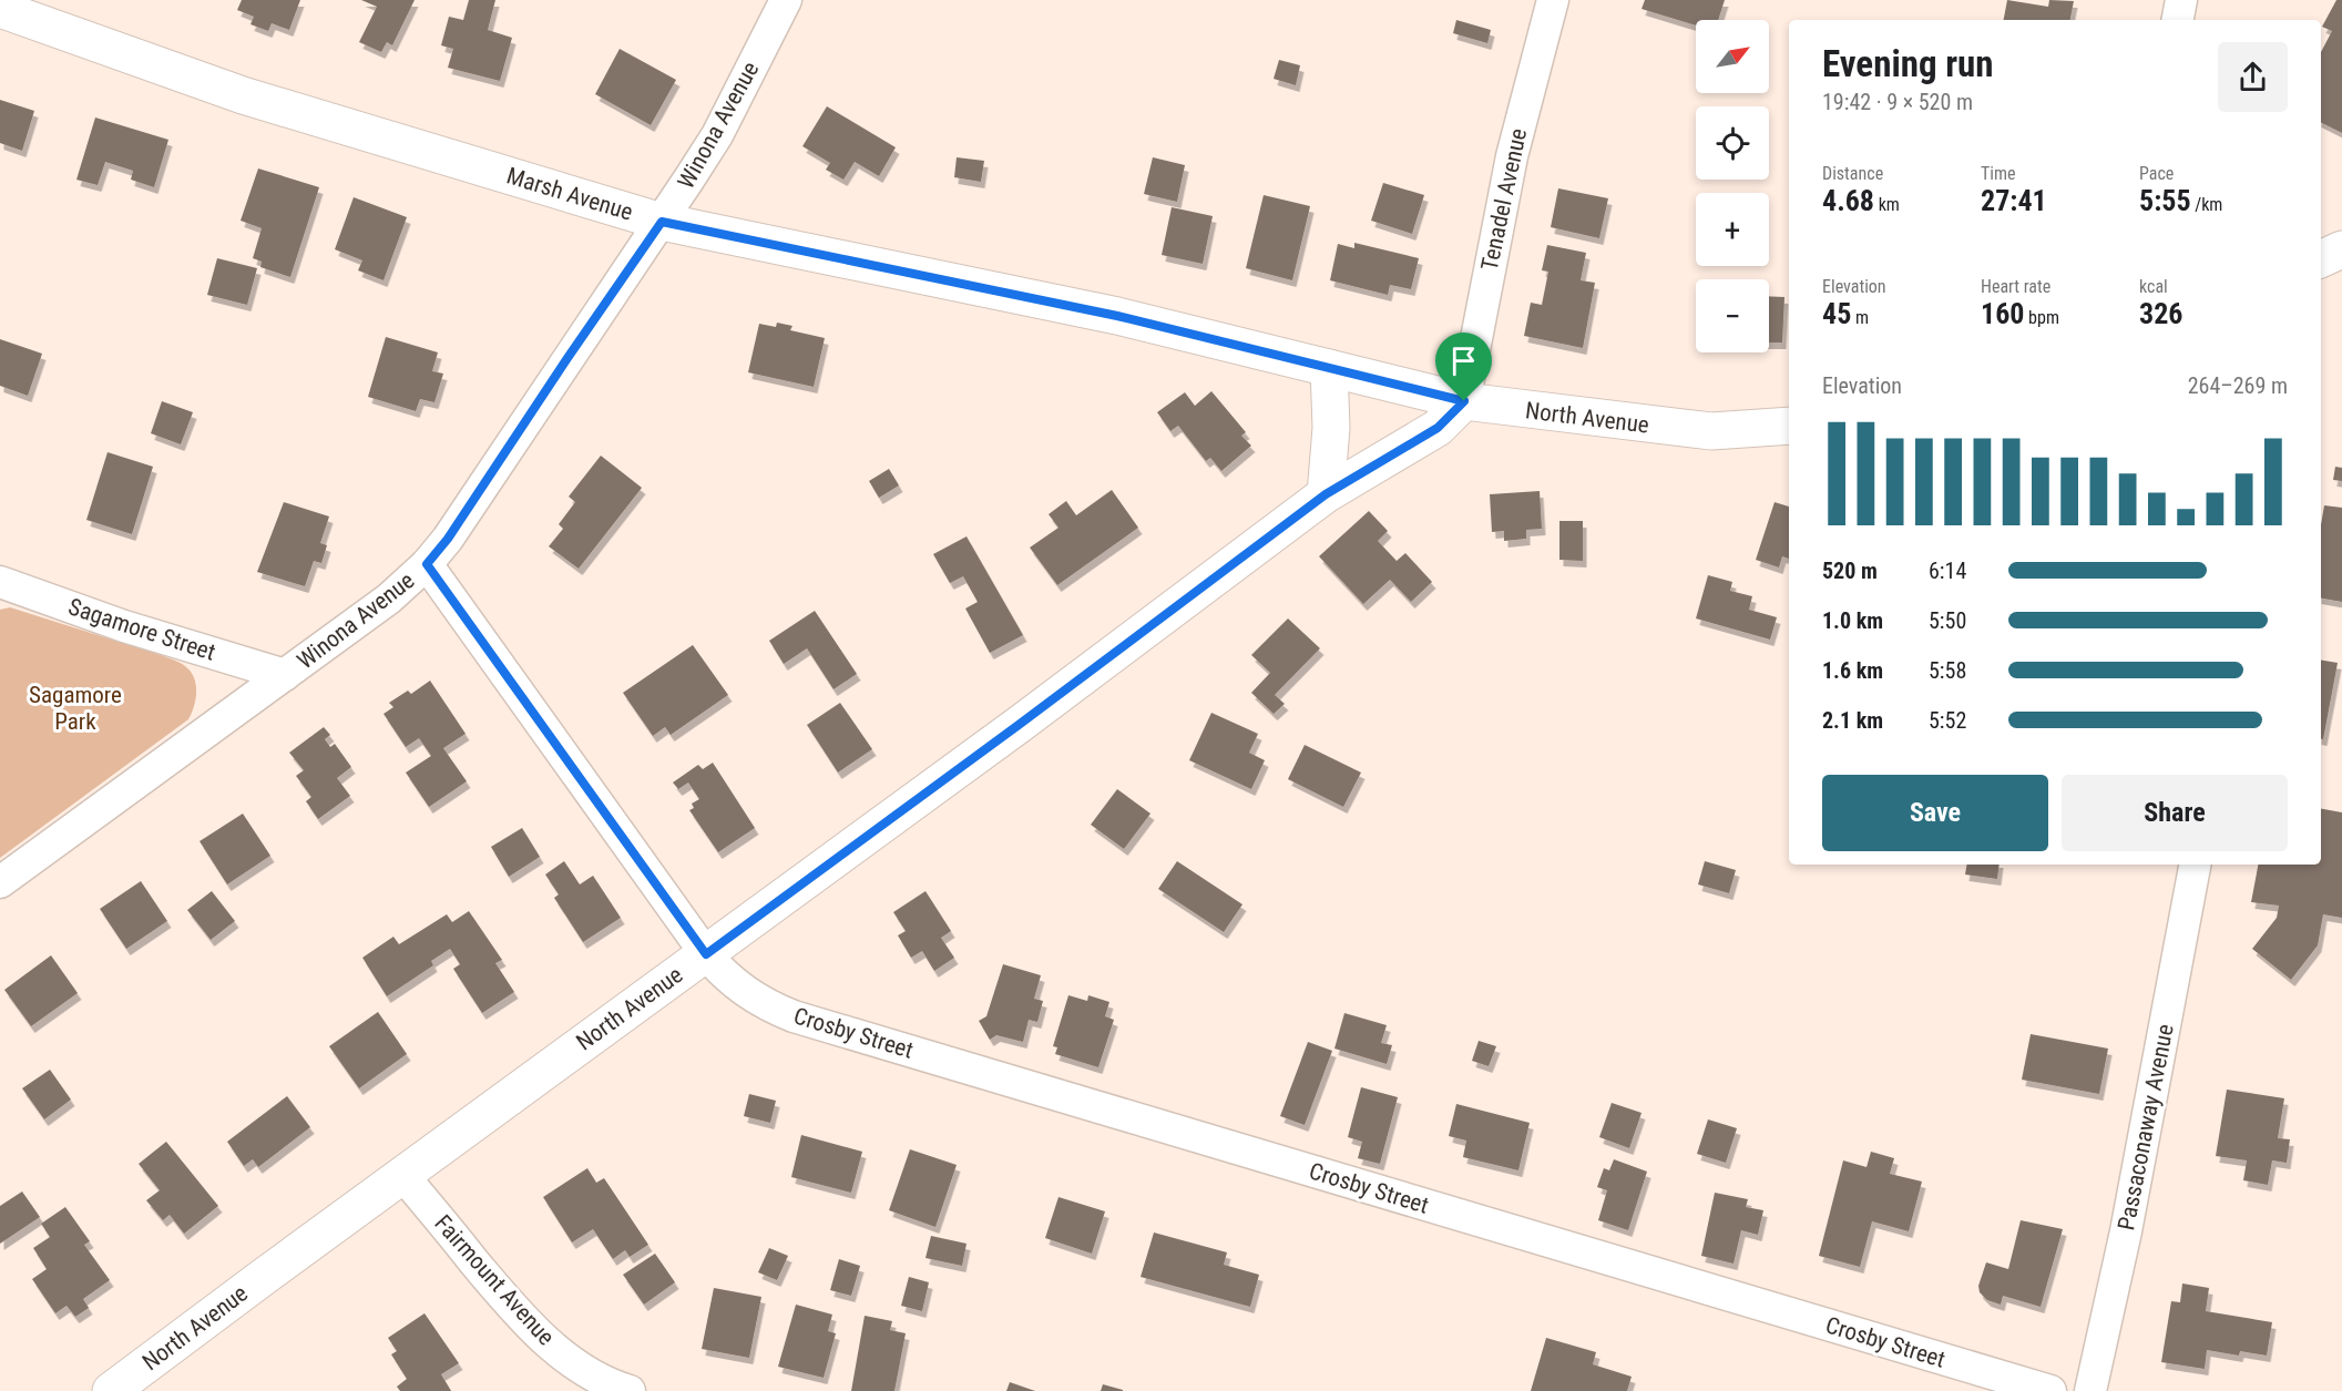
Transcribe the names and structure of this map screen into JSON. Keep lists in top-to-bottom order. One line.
{"streets":{"main road":["Marsh Avenue","North Avenue"],"street":["Winona Avenue","Tenadel Avenue","Sagamore Street","Crosby Street","Passaconaway Avenue","Fairmount Avenue"]},"crossings":[["Winona Avenue","Marsh Avenue"],["Winona Avenue","Sagamore Street"],["Winona Avenue","Crosby Street"],["Marsh Avenue","Tenadel Avenue"],["Marsh Avenue","North Avenue"],["Tenadel Avenue","North Avenue"],["North Avenue","Crosby Street"],["North Avenue","Fairmount Avenue"]],"parks":["Sagamore Park"],"north":"top right","page":{"map_buttons":["+","−"],"heading":["Evening run","19:42 · 9 × 520 m"],"stats":[["Distance","4.68 km"],["Time","27:41"],["Pace","5:55 /km"],["Elevation","45 m"],["Heart rate","160 bpm"],["kcal","326"]],"chart":["Elevation","264–269 m"],"list":[{"name":"520 m","note":"6:14"},{"name":"1.0 km","note":"5:50"},{"name":"1.6 km","note":"5:58"},{"name":"2.1 km","note":"5:52"}],"buttons":["Save","Share"]}}
